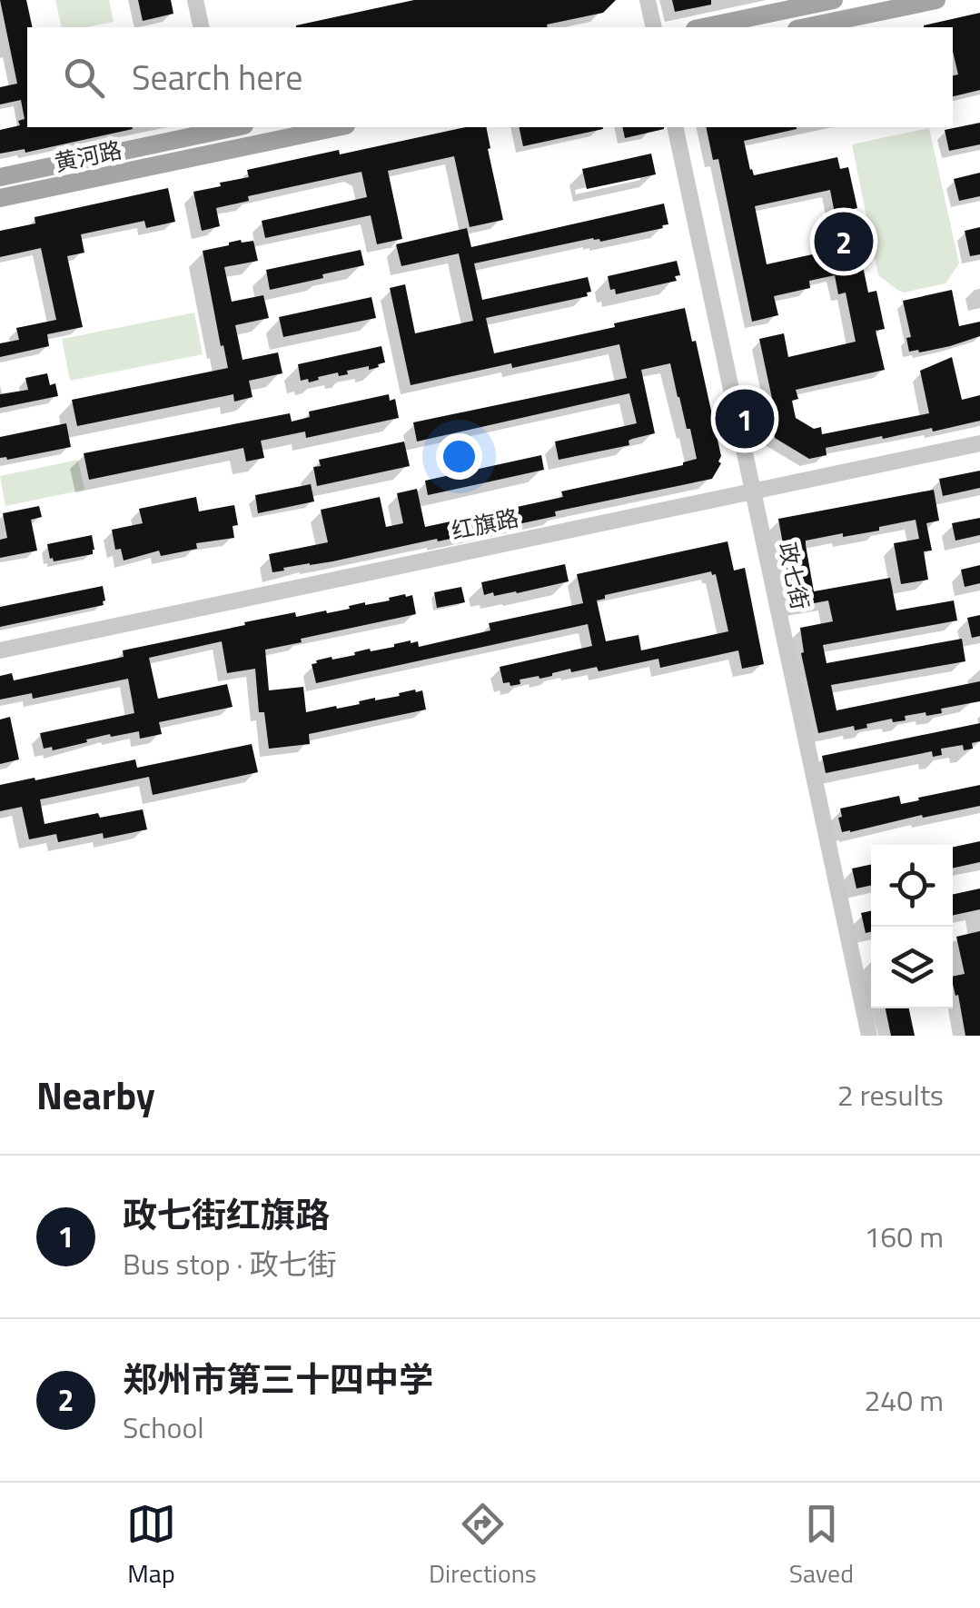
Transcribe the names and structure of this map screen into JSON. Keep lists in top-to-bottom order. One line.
{"streets":{"main road":["黄河路"],"street":["红旗路","政七街"]},"crossings":[["红旗路","政七街"]],"page":{"search":"Search here","pins":["2","1"],"heading":["Nearby","2 results"],"list":[{"mark":"1","name":"政七街红旗路","note":"Bus stop · 政七街","value":"160 m"},{"mark":"2","name":"郑州市第三十四中学","note":"School","value":"240 m"}],"nav":["Map","Directions","Saved"]}}
